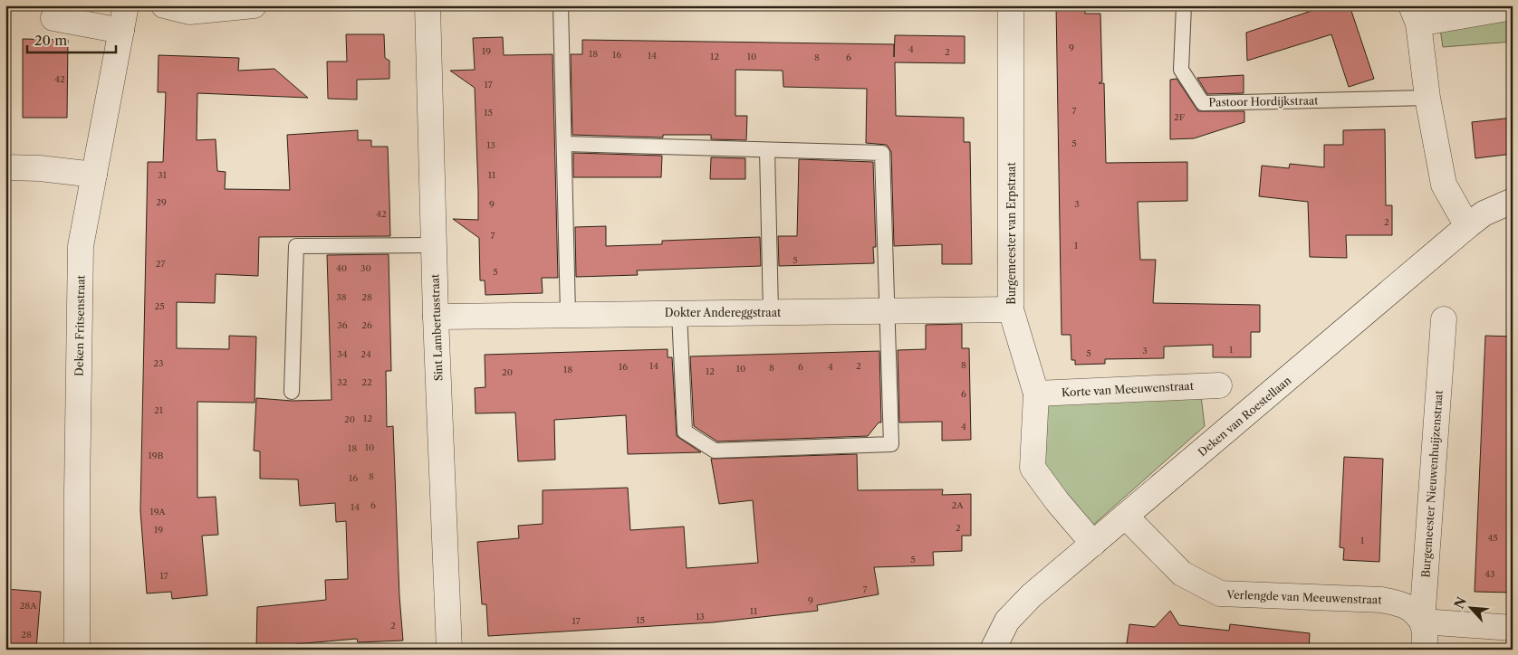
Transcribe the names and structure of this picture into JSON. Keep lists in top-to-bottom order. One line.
{"streets":{"street":["Burgemeester van Erpstraat","Dokter Andereggstraat","Deken Fritsenstraat","Sint Lambertusstraat","Korte van Meeuwenstraat","Deken van Roestellaan","Burgemeester Nieuwenhuijzenstraat","Verlengde van Meeuwenstraat"],"lane":["Pastoor Hordijkstraat"]},"crossings":[["Burgemeester van Erpstraat","Dokter Andereggstraat"],["Burgemeester van Erpstraat","Korte van Meeuwenstraat"],["Burgemeester van Erpstraat","Deken van Roestellaan"],["Dokter Andereggstraat","Sint Lambertusstraat"],["Deken van Roestellaan","Verlengde van Meeuwenstraat"],["Burgemeester Nieuwenhuijzenstraat","Verlengde van Meeuwenstraat"]],"house_numbers":["9","4","19","2","18","16","14","12","10","8","6","42","17","7","15","2F","5","13","31","11","29","9","3","42","2","7","1","5","27","40","30","5","38","28","25","36","26","1","3","5","34","24","23","8","14","2","16","6","4","8","10","18","12","20","32","22","6","21","12","20","4","10","18","19B","8","16","6","2A","14","19A","2","19","45","1","5","43","17","7","9","28A","11","13","15","17","2","28"],"scale_bar":"20 m","north":"top left"}
